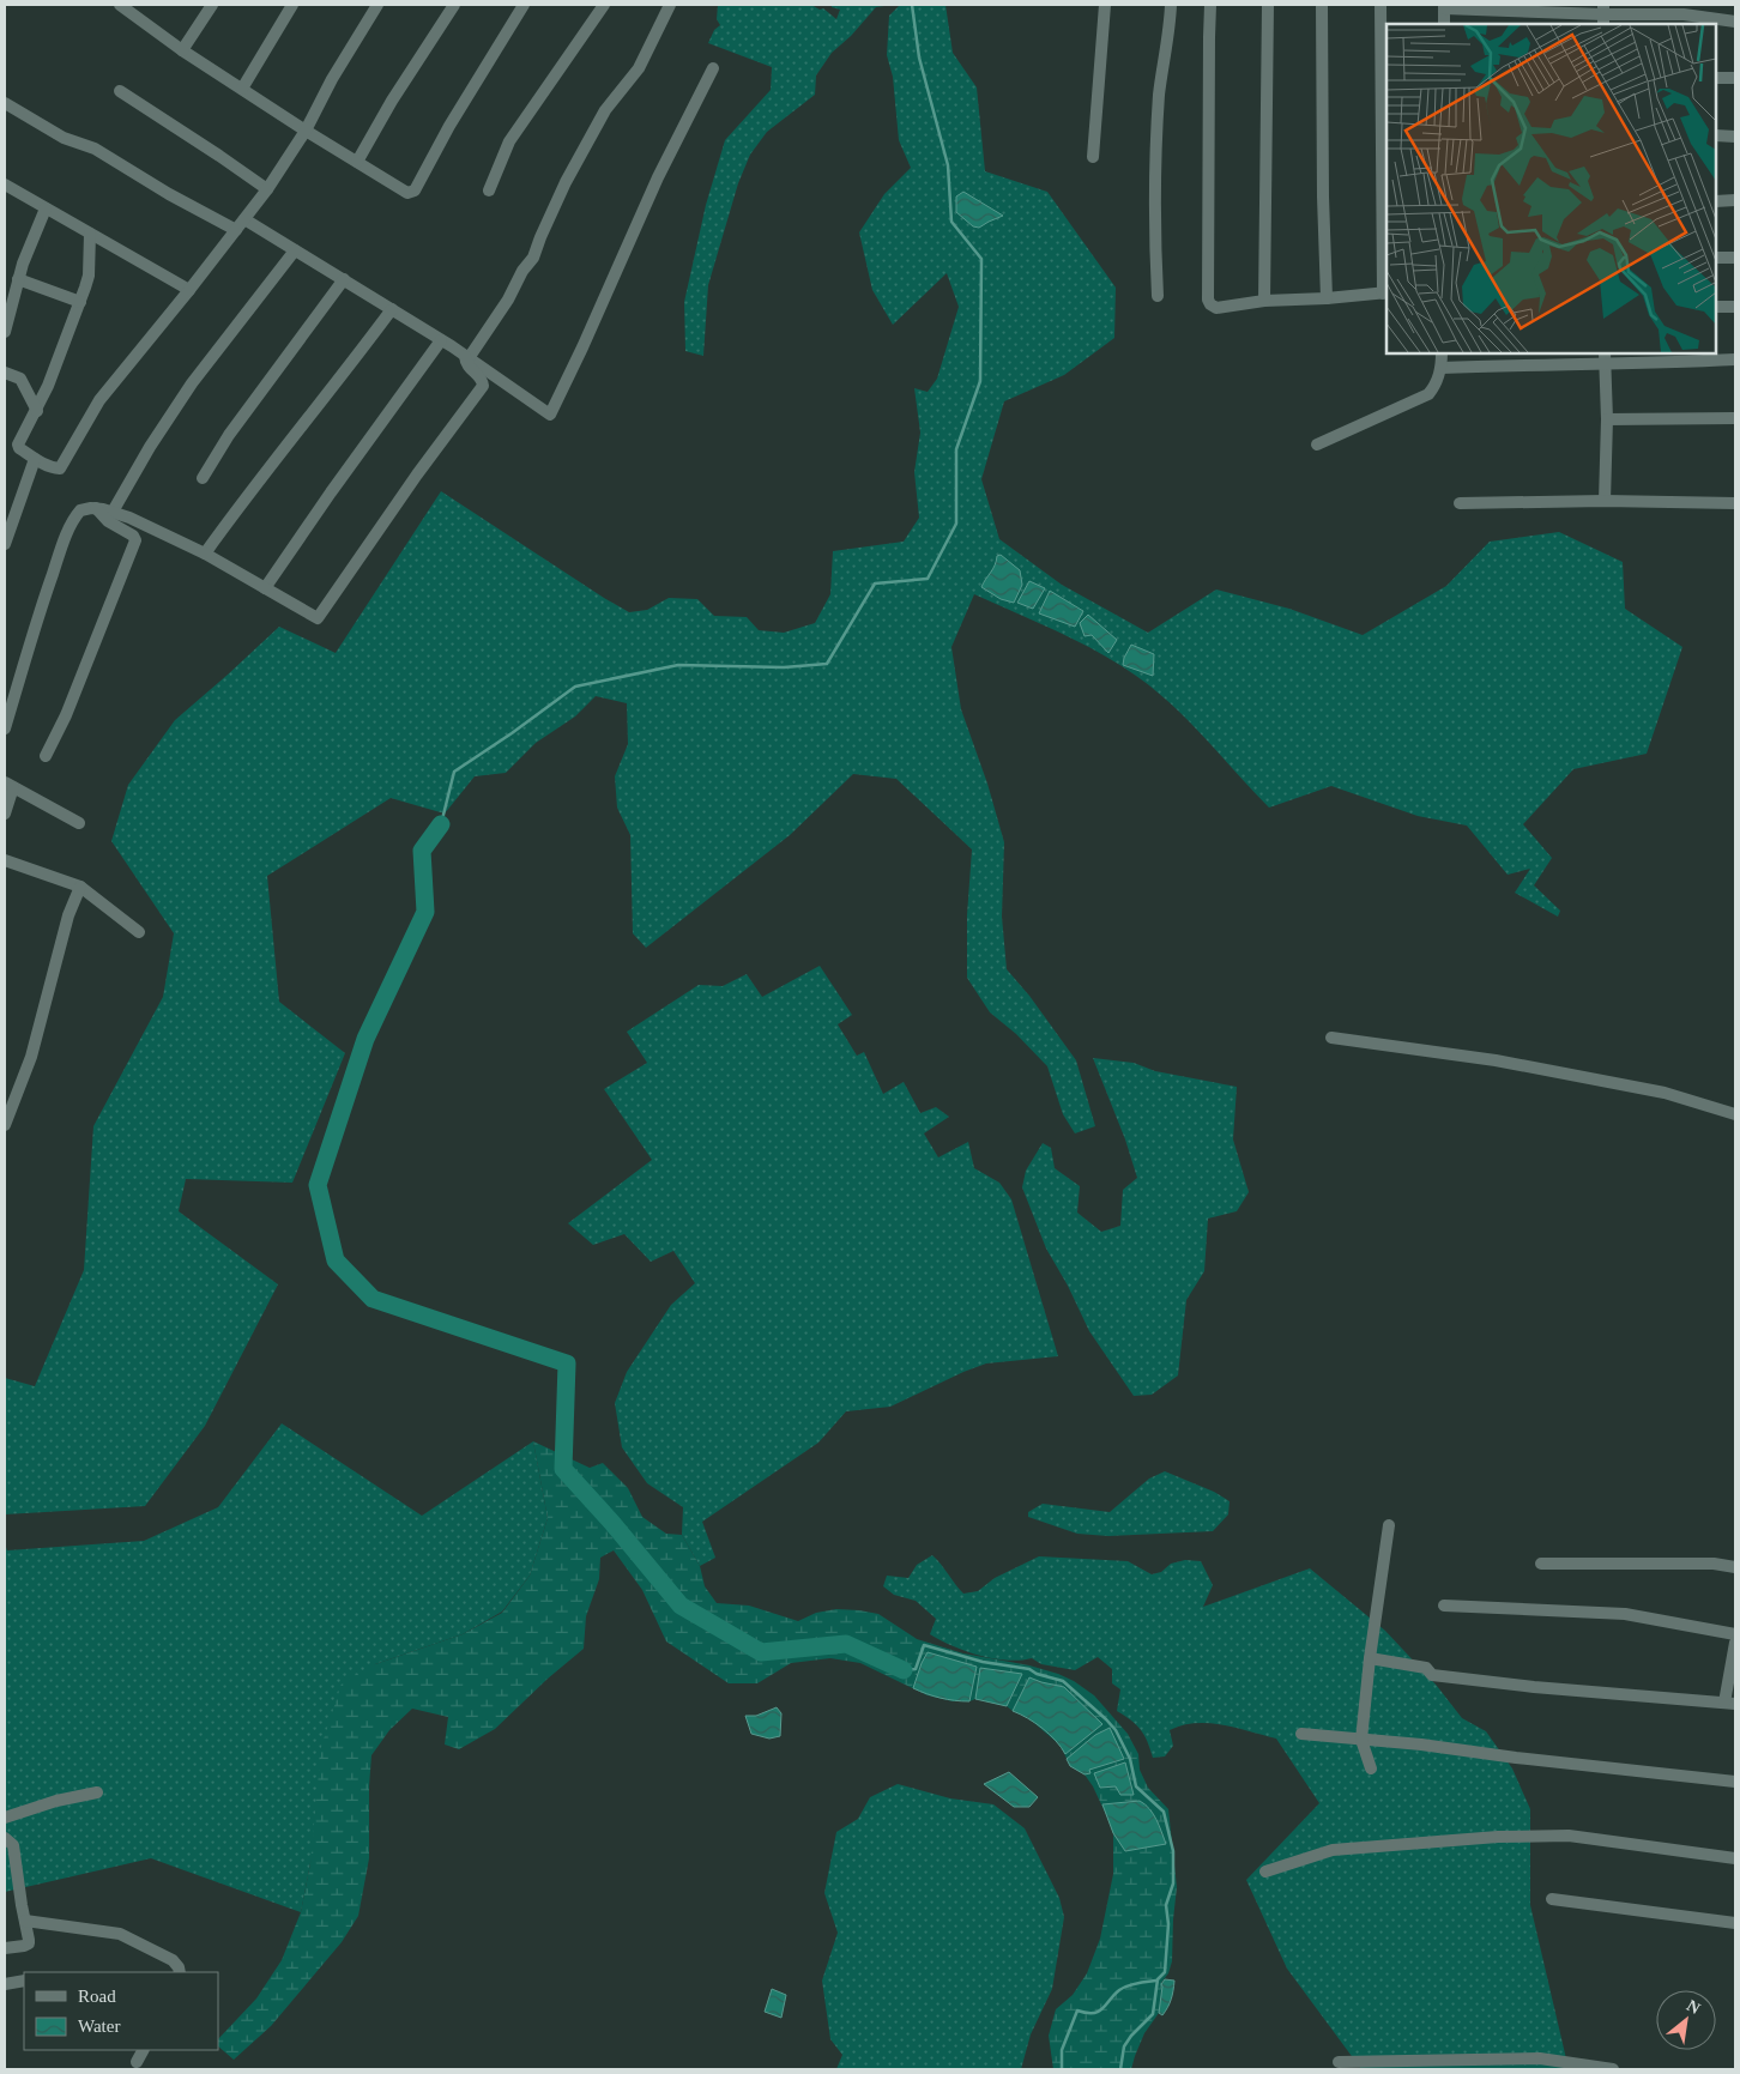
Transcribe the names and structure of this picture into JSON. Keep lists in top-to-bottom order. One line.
{"legend":["Road","Water"],"north":"top right"}
